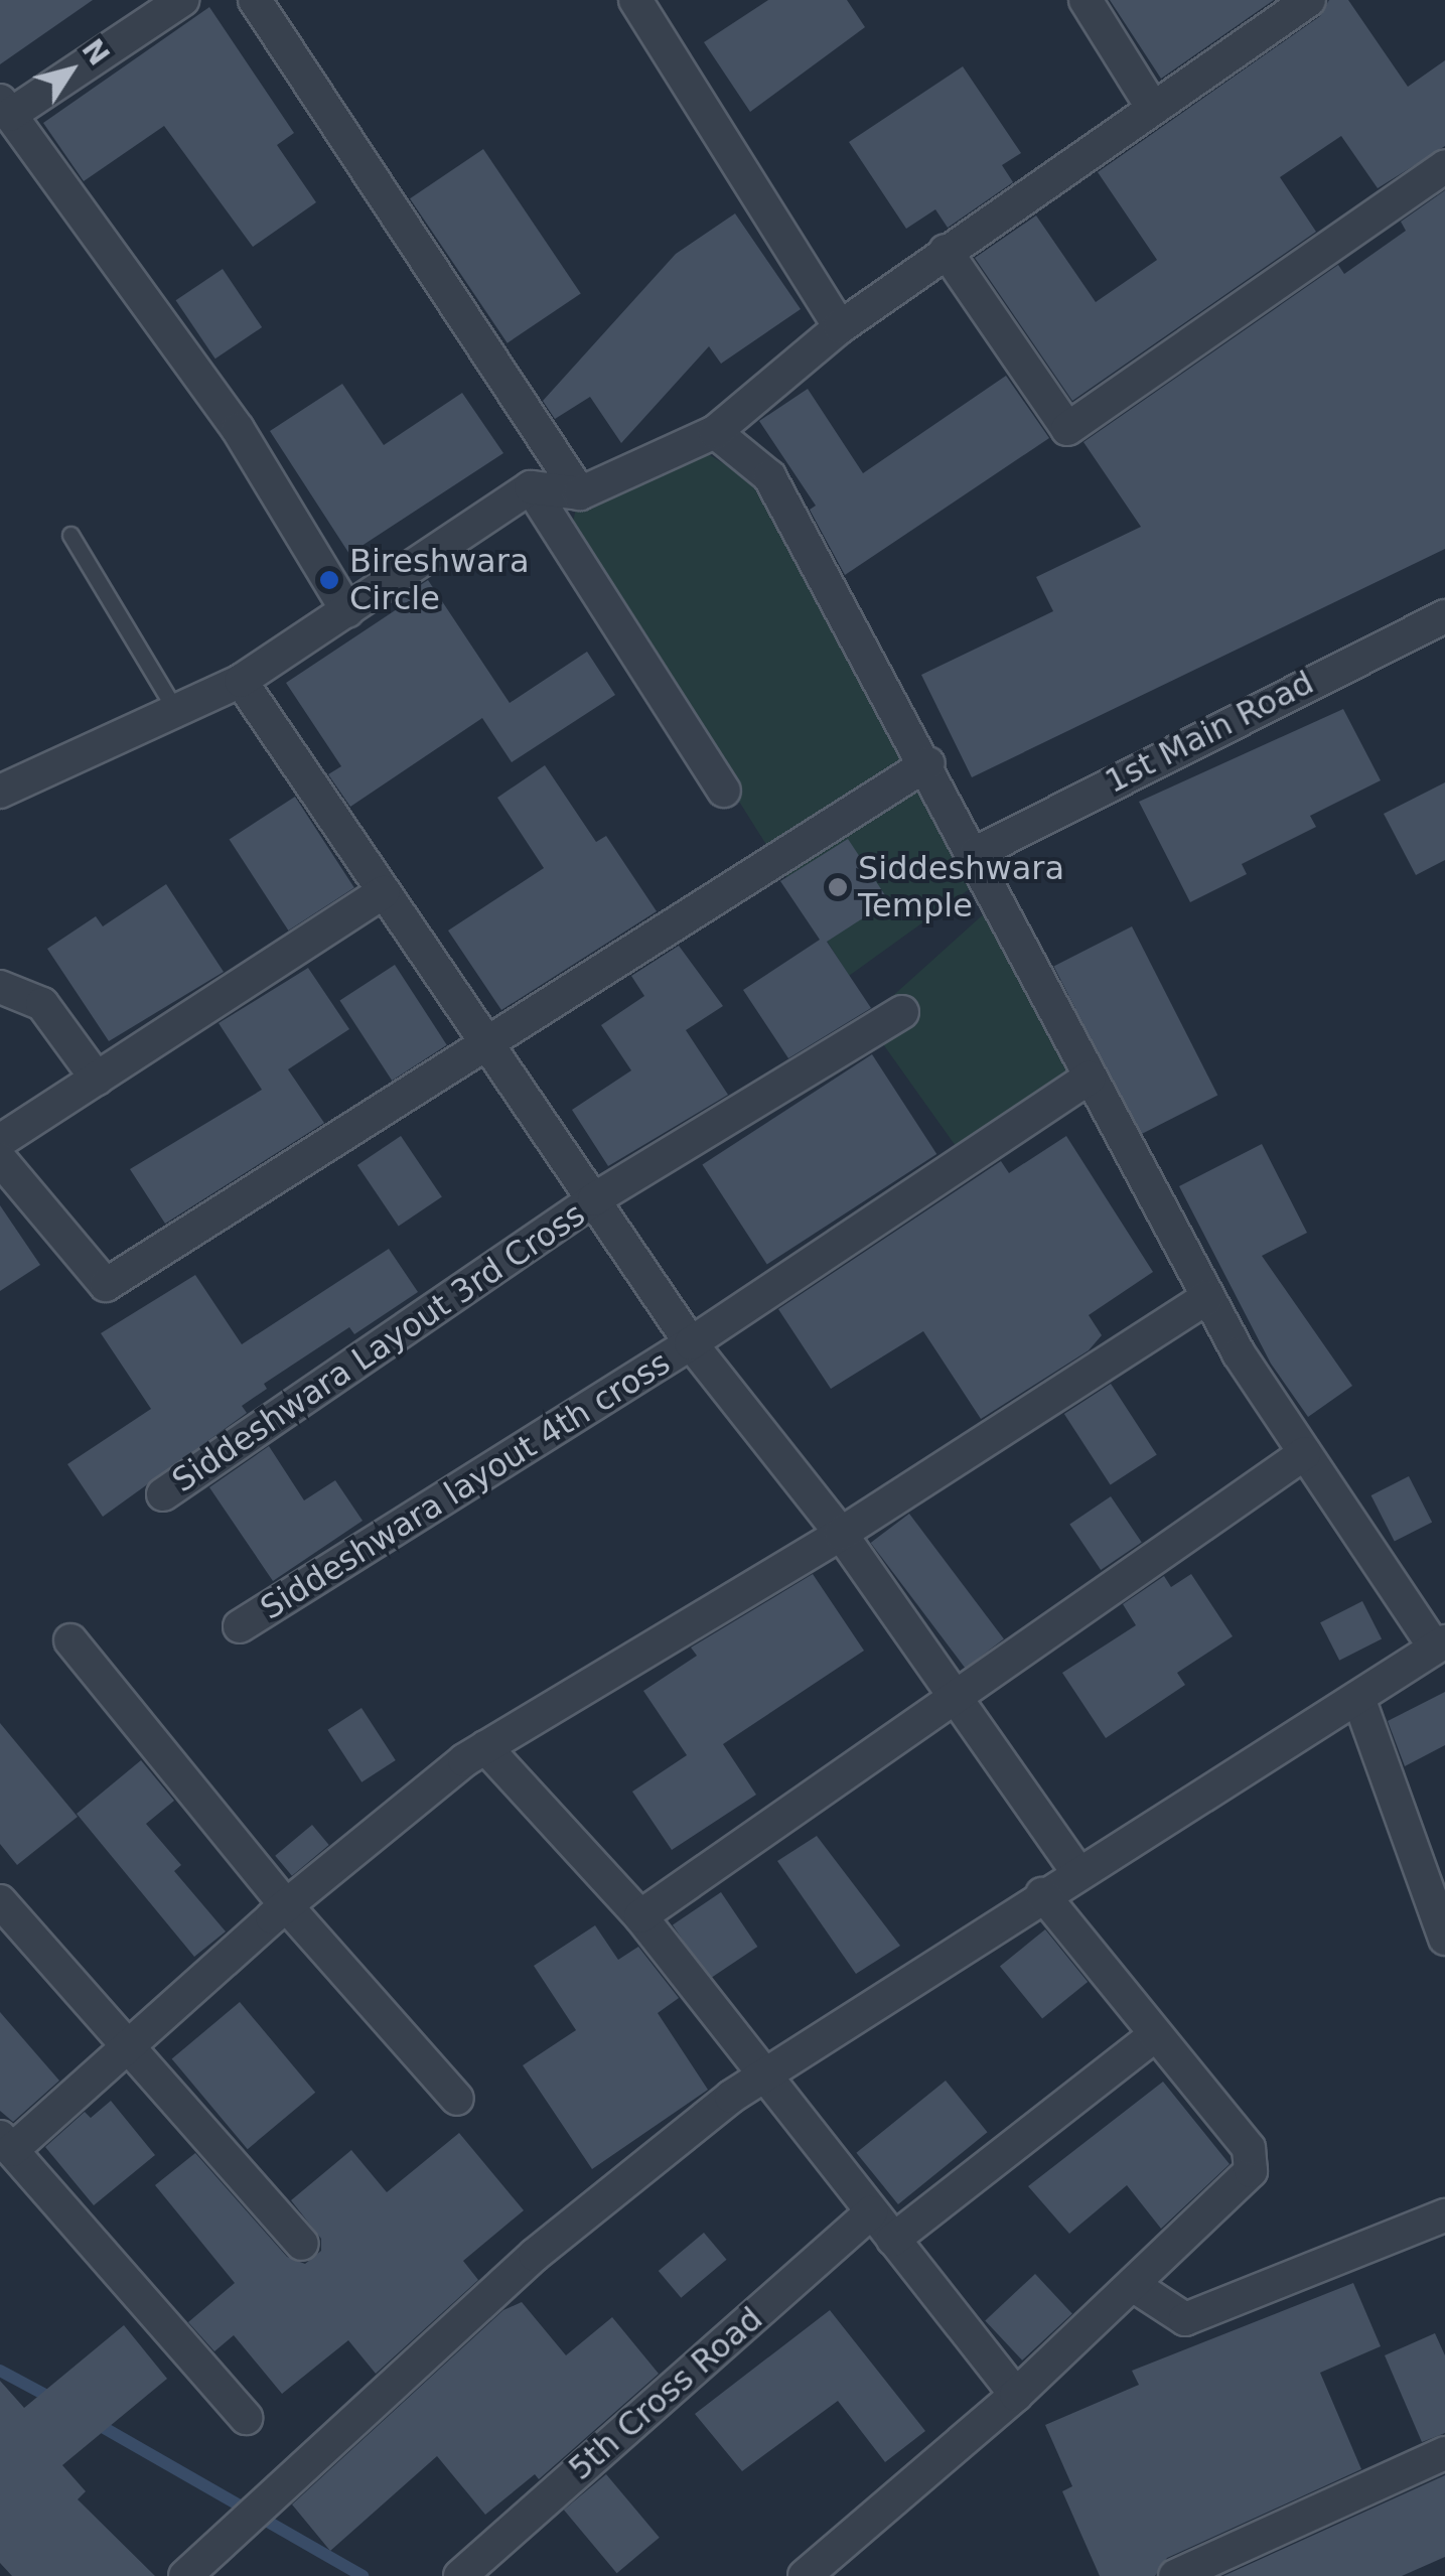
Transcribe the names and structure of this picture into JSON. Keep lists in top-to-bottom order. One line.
{"streets":{"street":["1st Main Road","Siddeshwara Layout 3rd Cross","Siddeshwara layout 4th cross","5th Cross Road"]},"places":["Bireshwara Circle","Siddeshwara Temple"],"north":"top right"}
